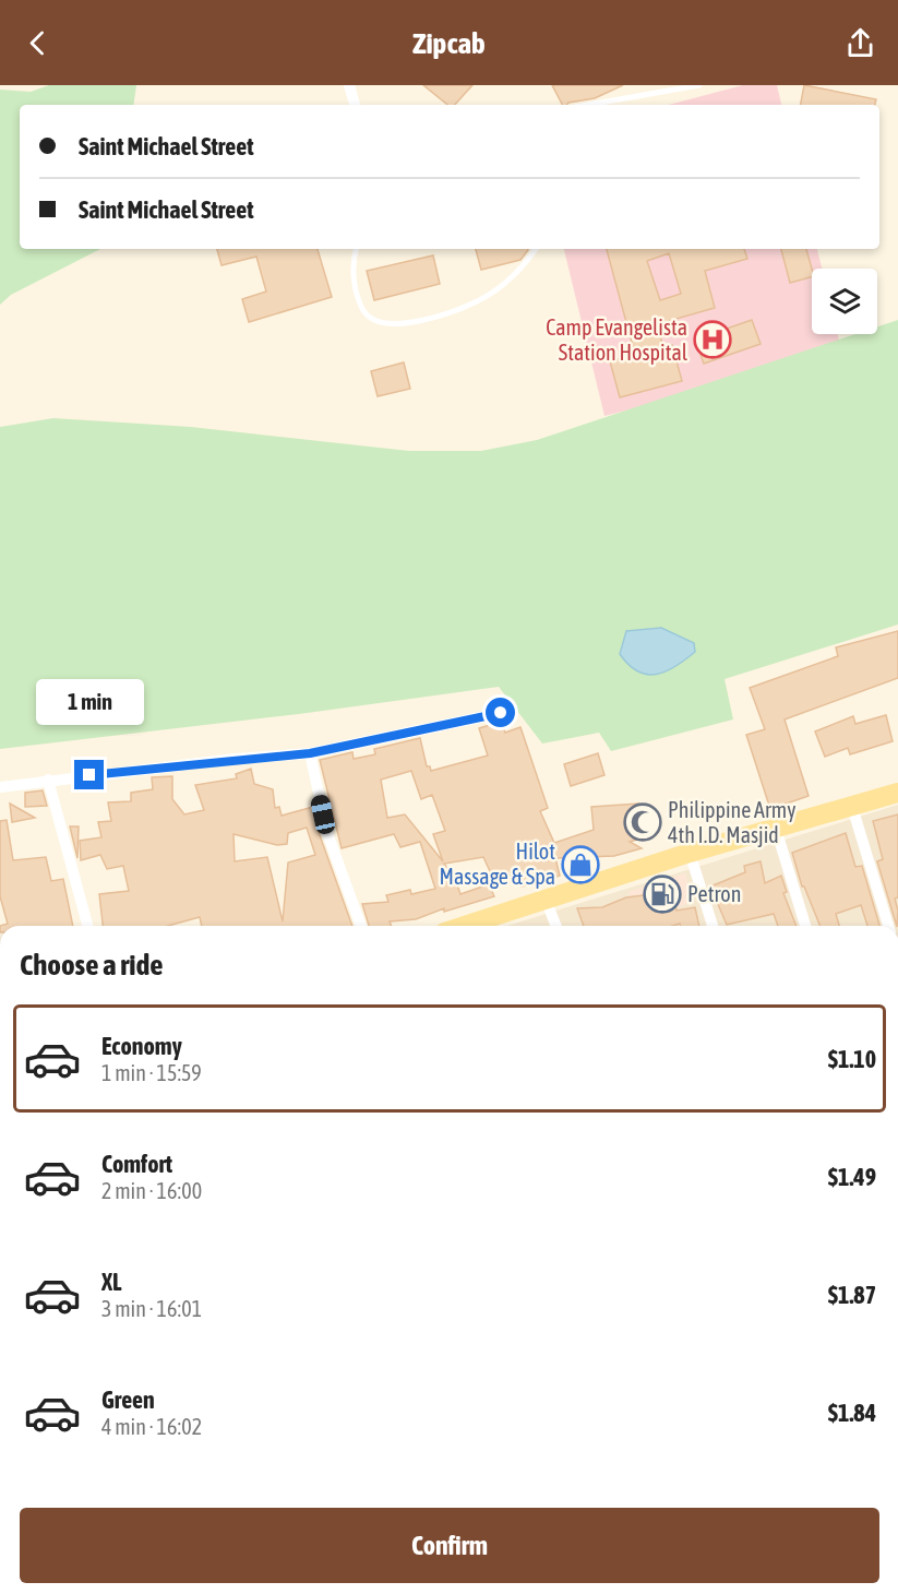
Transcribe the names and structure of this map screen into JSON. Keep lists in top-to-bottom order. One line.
{"places":{"hospital":["Camp Evangelista Station Hospital"],"mosque":["Philippine Army 4th I.D. Masjid"],"shop":["Hilot Massage & Spa"],"fuel station":["Petron"]},"page":{"header":"Zipcab","banner":["Saint Michael Street","Saint Michael Street"],"bubble":"1 min","heading":"Choose a ride","list":[{"name":"Economy","note":"1 min · 15:59","value":"$1.10"},{"name":"Comfort","note":"2 min · 16:00","value":"$1.49"},{"name":"XL","note":"3 min · 16:01","value":"$1.87"},{"name":"Green","note":"4 min · 16:02","value":"$1.84"}],"buttons":"Confirm"}}
